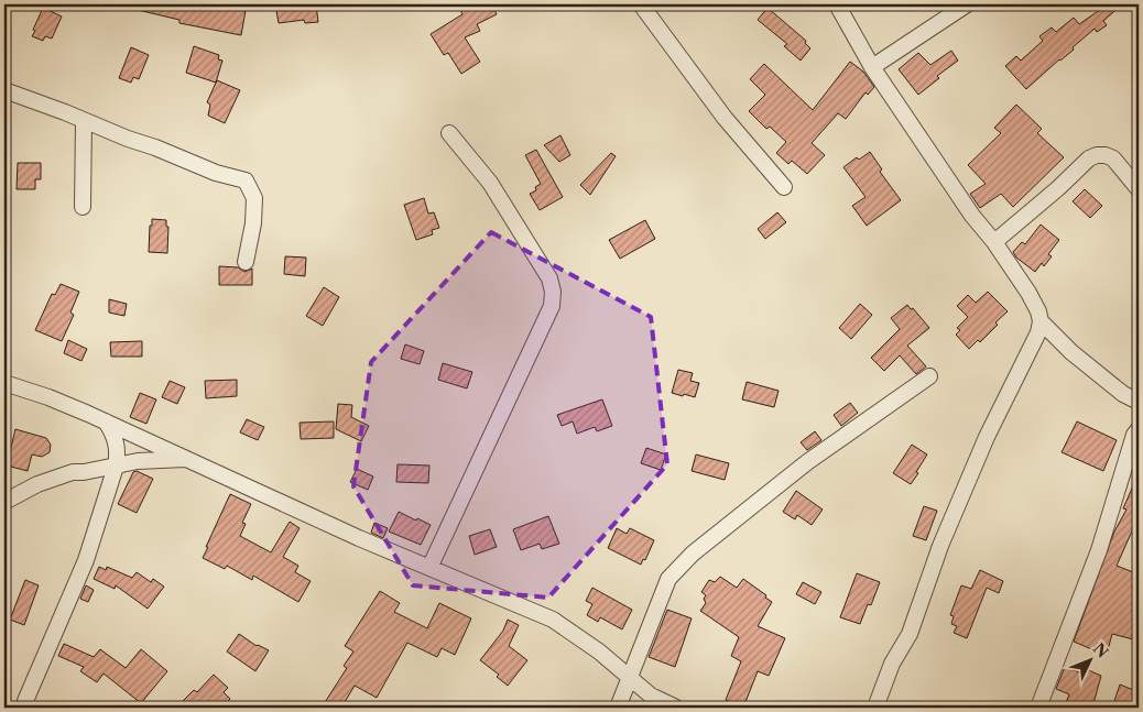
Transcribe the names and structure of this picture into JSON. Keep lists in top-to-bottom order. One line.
{"north":"top right"}
